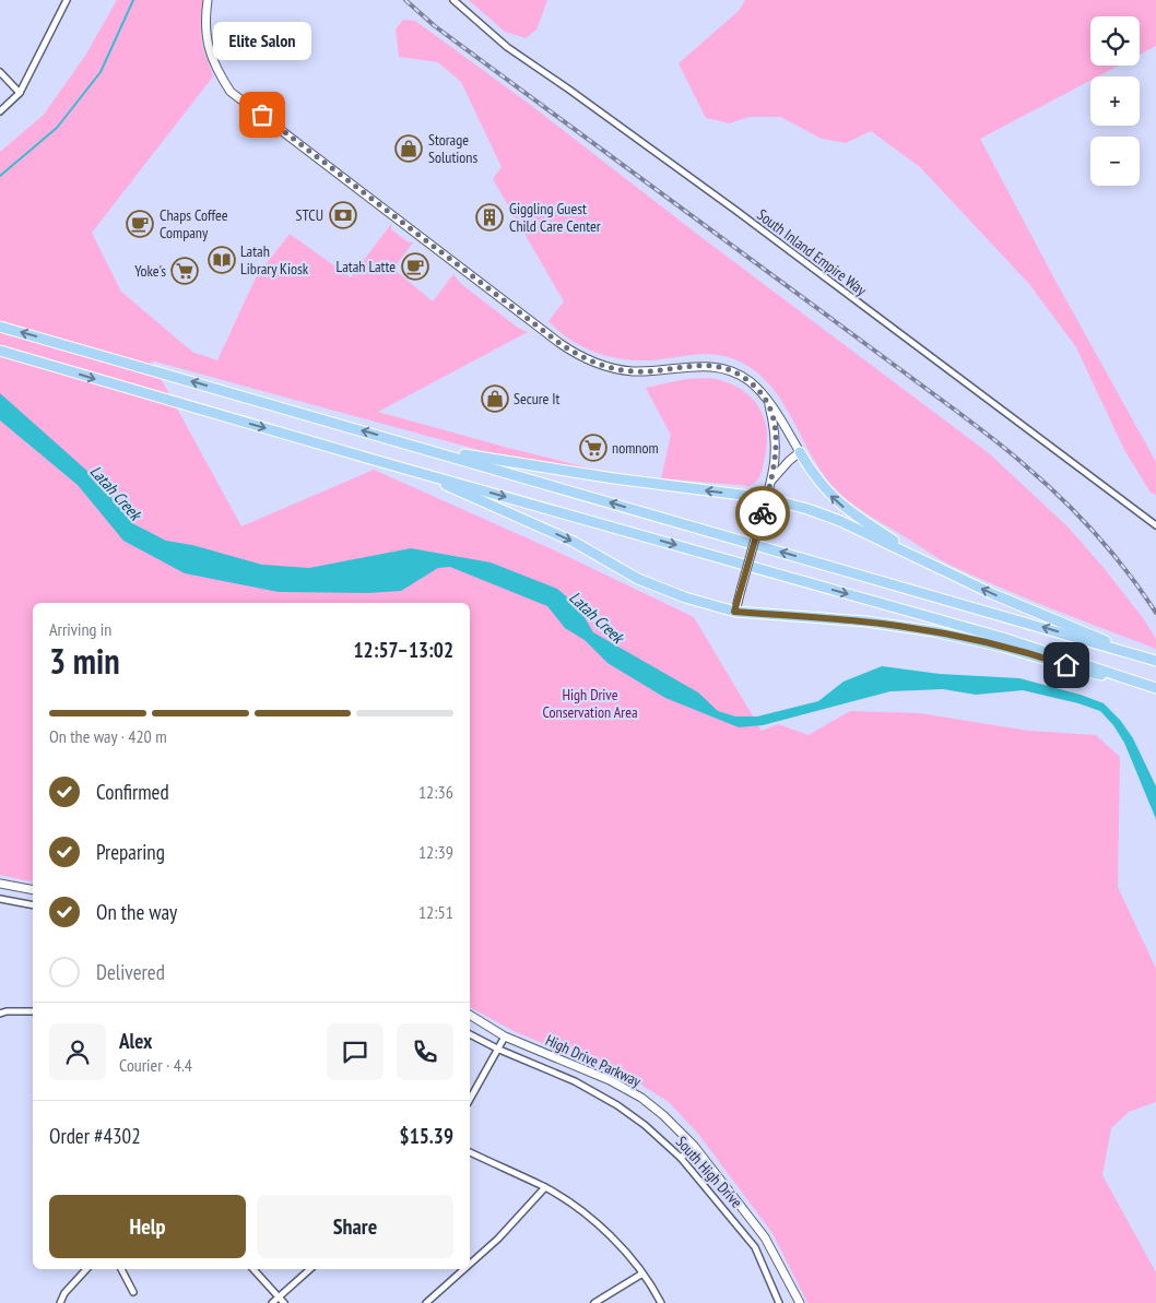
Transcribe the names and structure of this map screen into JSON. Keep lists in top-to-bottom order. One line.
{"streets":{"main road":["High Drive Parkway"],"street":["South Inland Empire Way","South High Drive"]},"water":["Latah Creek"],"parks":["High Drive Conservation Area"],"places":{"other":["Elite Salon"],"shop":["Storage Solutions","Secure It"],"bank":["STCU"],"building":["Giggling Guest Child Care Center"],"cafe":["Chaps Coffee Company","Latah Latte"],"library":["Latah Library Kiosk"],"supermarket":["Yoke's","nomnom"]},"page":{"map_buttons":["+","−"],"bubble":"Elite Salon","heading":["3 min","Arriving in","12:57–13:02"],"panel":["Alex","Courier · 4.4","Order #4302","$15.39"],"bar":"On the way · 420 m","list":[["Confirmed","12:36"],["Preparing","12:39"],["On the way","12:51"],"Delivered"],"buttons":["Help","Share"]}}
